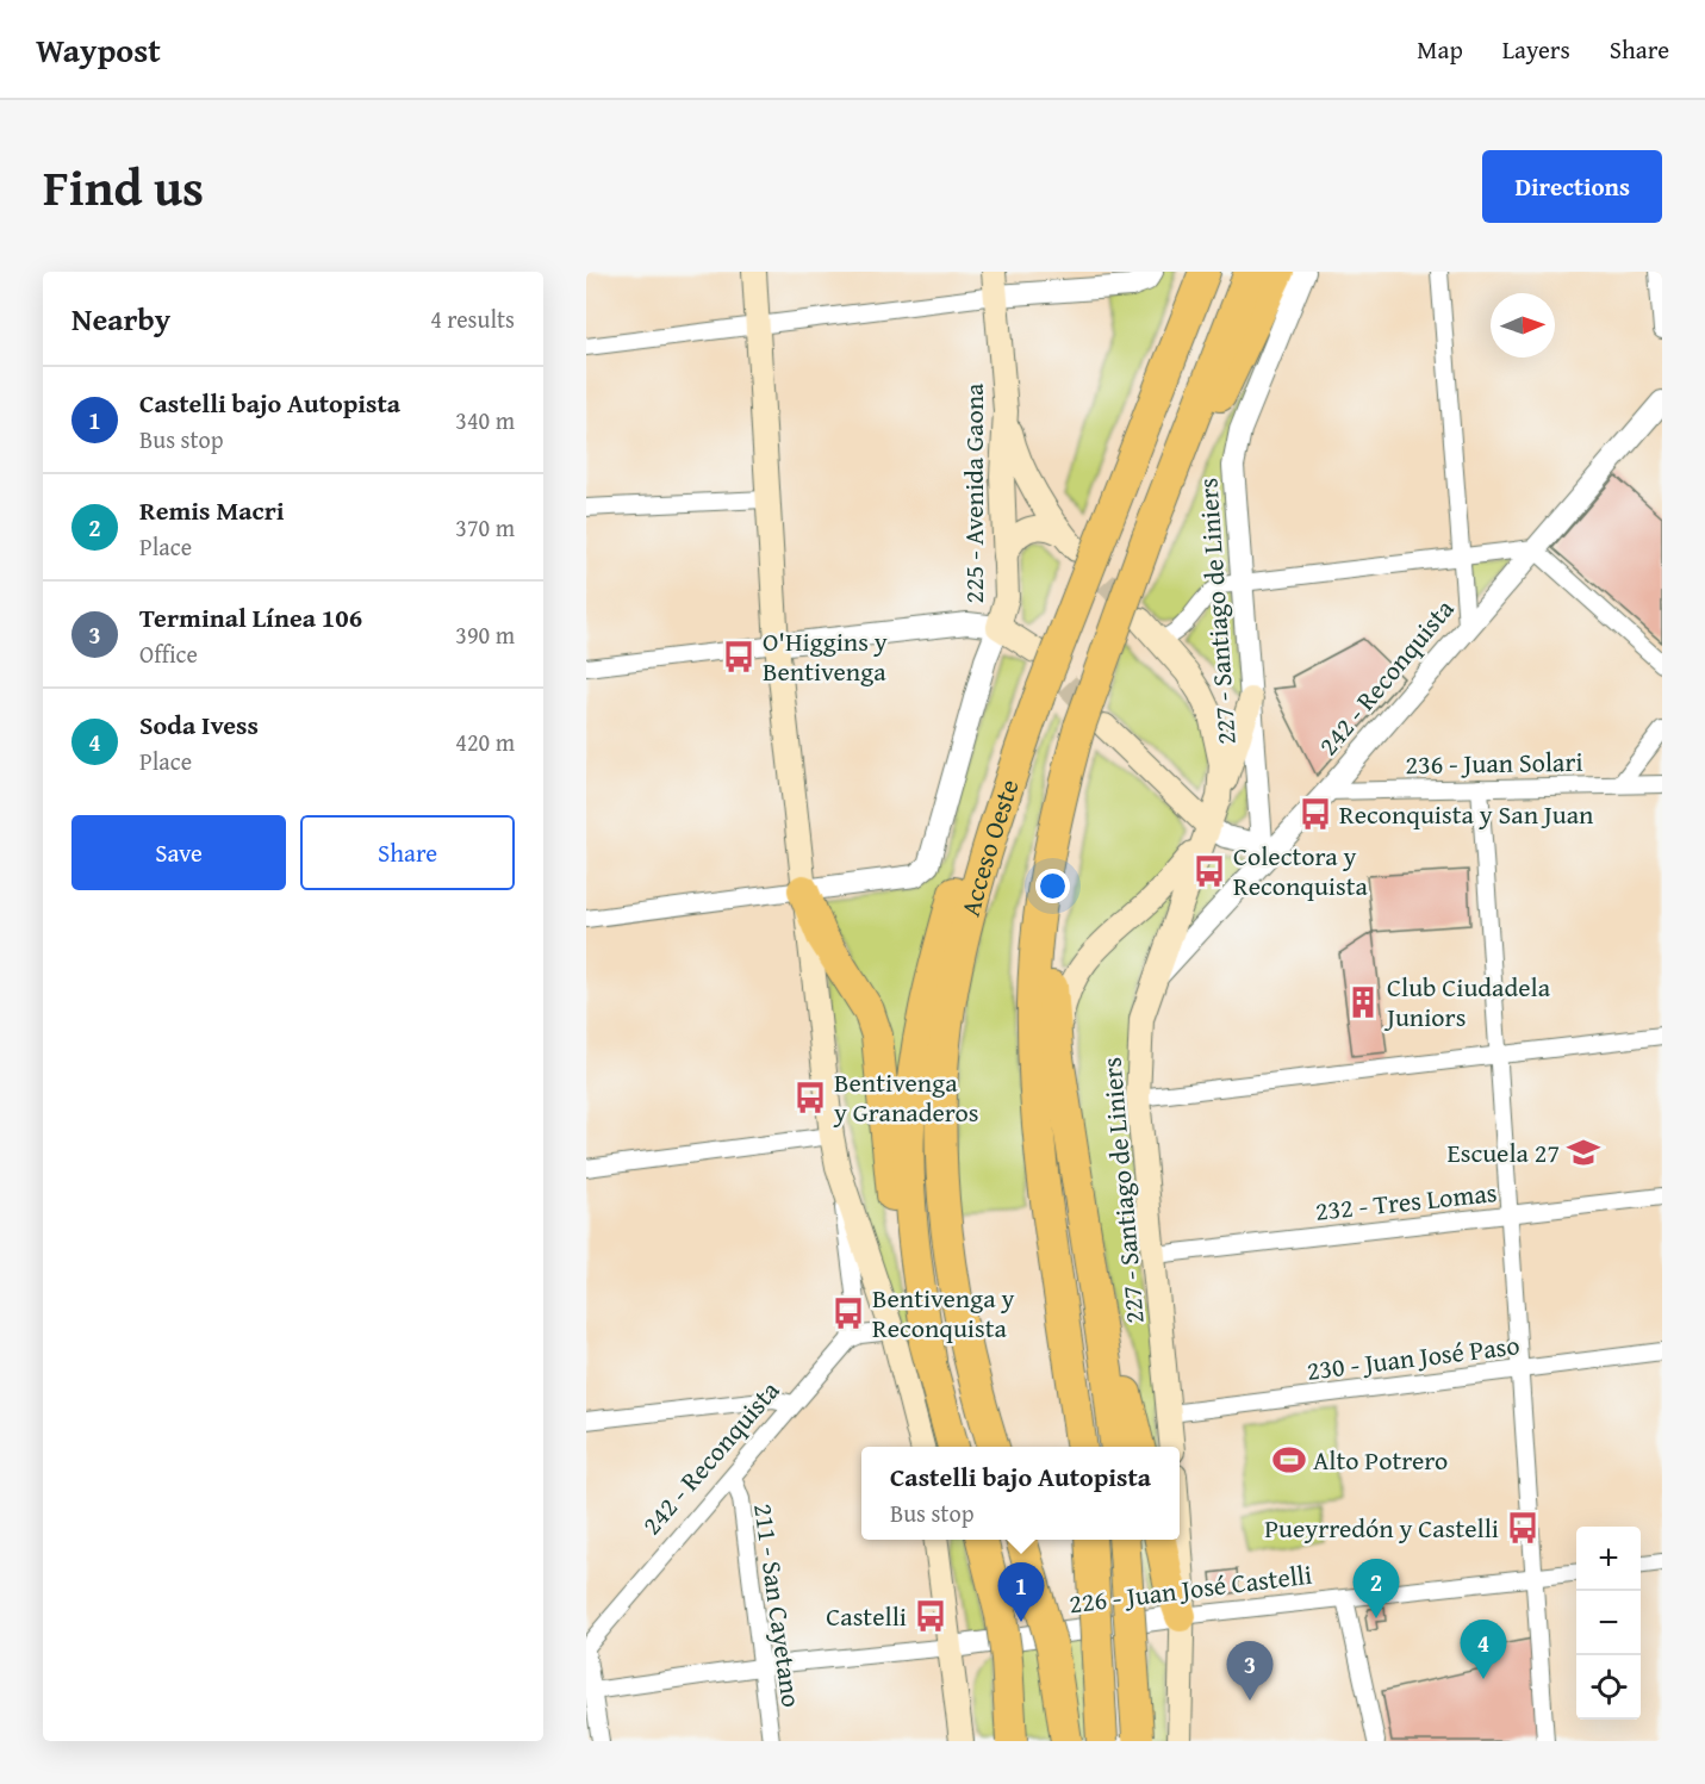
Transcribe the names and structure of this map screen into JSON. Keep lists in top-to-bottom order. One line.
{"streets":{"highway":["Acceso Oeste"],"main road":["225 - Avenida Gaona","227 - Santiago de Liniers"],"street":["242 - Reconquista","236 - Juan Solari","232 - Tres Lomas","230 - Juan José Paso","226 - Juan José Castelli","211 - San Cayetano"]},"crossings":[["227 - Santiago de Liniers","242 - Reconquista"],["227 - Santiago de Liniers","232 - Tres Lomas"],["227 - Santiago de Liniers","230 - Juan José Paso"],["242 - Reconquista","236 - Juan Solari"],["242 - Reconquista","211 - San Cayetano"],["226 - Juan José Castelli","211 - San Cayetano"]],"places":{"bus stop":["O'Higgins y Bentivenga","Reconquista y San Juan","Colectora y Reconquista","Bentivenga y Granaderos","Bentivenga y Reconquista","Pueyrredón y Castelli","Castelli"],"building":["Club Ciudadela Juniors"],"school or university":["Escuela 27"],"sports":["Alto Potrero"]},"north":"right","page":{"header":"Waypost","nav":["Map","Layers","Share"],"title":"Find us","buttons":["Directions",["Save","Share"]],"heading":["Nearby","4 results"],"list":[{"mark":"1","name":"Castelli bajo Autopista","note":"Bus stop","value":"340 m"},{"mark":"2","name":"Remis Macri","note":"Place","value":"370 m"},{"mark":"3","name":"Terminal Línea 106","note":"Office","value":"390 m"},{"mark":"4","name":"Soda Ivess","note":"Place","value":"420 m"}],"popup":["Castelli bajo Autopista","Bus stop"],"map_buttons":["+","−"],"pins":["2","1","4","3"]}}
